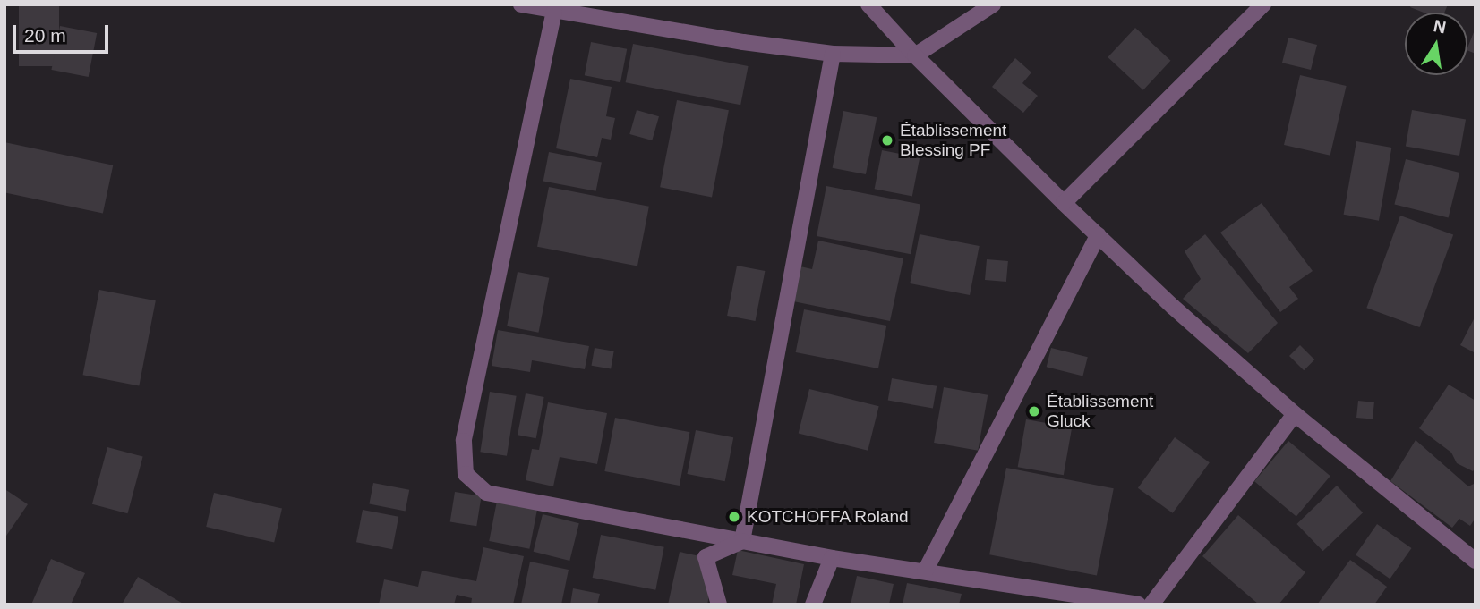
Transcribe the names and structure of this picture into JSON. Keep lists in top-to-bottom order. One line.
{"places":["Établissement Blessing PF","Établissement Gluck","KOTCHOFFA Roland"],"scale_bar":"20 m","north":"top"}
